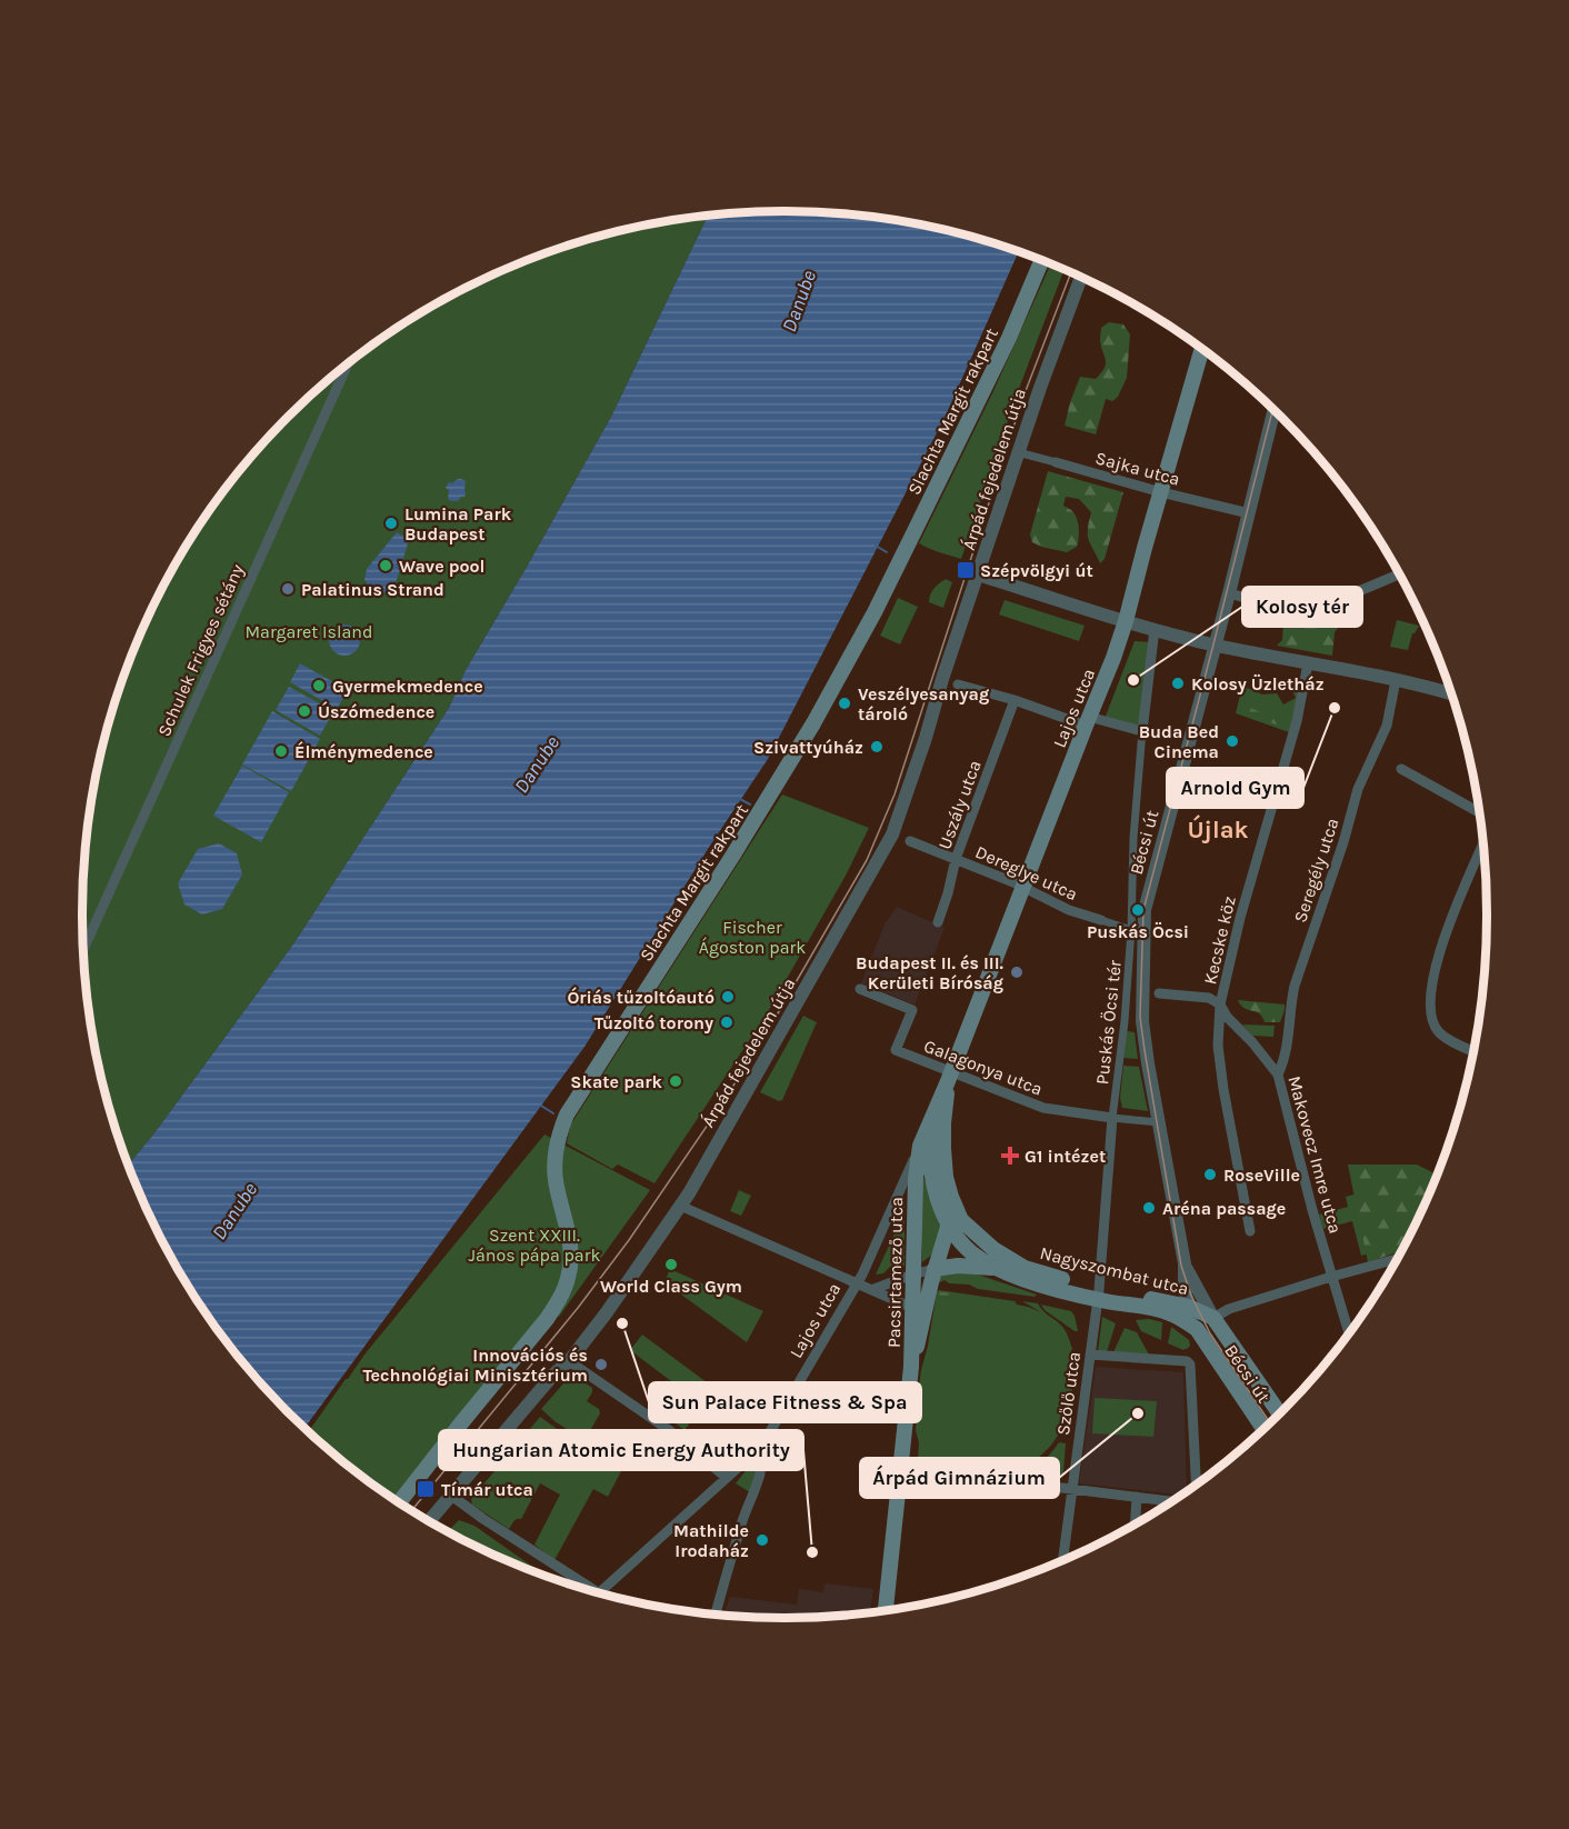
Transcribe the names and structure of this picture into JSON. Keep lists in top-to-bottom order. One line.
{"streets":{"main road":["Slachta Margit rakpart","Lajos utca","Bécsi út","Nagyszombat utca","Pacsirtamező utca"],"street":["Sajka utca","Árpád fejedelem útja","Schulek Frigyes sétány","Uszály utca","Seregély utca","Dereglye utca","Kecske köz","Puskás Öcsi tér","Galagonya utca","Makovecz Imre utca","Szőlő utca"]},"crossings":[["Sajka utca","Árpád fejedelem útja"],["Sajka utca","Lajos utca"],["Sajka utca","Bécsi út"],["Lajos utca","Dereglye utca"],["Lajos utca","Galagonya utca"],["Lajos utca","Nagyszombat utca"],["Lajos utca","Pacsirtamező utca"],["Uszály utca","Dereglye utca"],["Bécsi út","Galagonya utca"],["Bécsi út","Nagyszombat utca"],["Seregély utca","Makovecz Imre utca"],["Dereglye utca","Puskás Öcsi tér"],["Kecske köz","Makovecz Imre utca"],["Puskás Öcsi tér","Galagonya utca"],["Puskás Öcsi tér","Szőlő utca"],["Galagonya utca","Szőlő utca"],["Nagyszombat utca","Pacsirtamező utca"],["Nagyszombat utca","Szőlő utca"]],"districts":["Újlak"],"water":["Danube"],"parks":["Margaret Island","Fischer Ágoston park","Szent XXIII. János pápa park"],"places":{"other":["Lumina Park Budapest","Wave pool","Palatinus Strand","Kolosy tér","Kolosy Üzletház","Gyermekmedence","Veszélyesanyag tároló","Arnold Gym","Úszómedence","Buda Bed Cinema","Szivattyúház","Élménymedence","Puskás Öcsi","Budapest II. és III. Kerületi Bíróság","Óriás tűzoltóautó","Tűzoltó torony","Skate park","RoseVille","Aréna passage","World Class Gym","Sun Palace Fitness & Spa","Innovációs és Technológiai Minisztérium","Árpád Gimnázium","Mathilde Irodaház","Hungarian Atomic Energy Authority"],"transit":["Szépvölgyi út","Tímár utca"],"health":["G1 intézet"]}}
